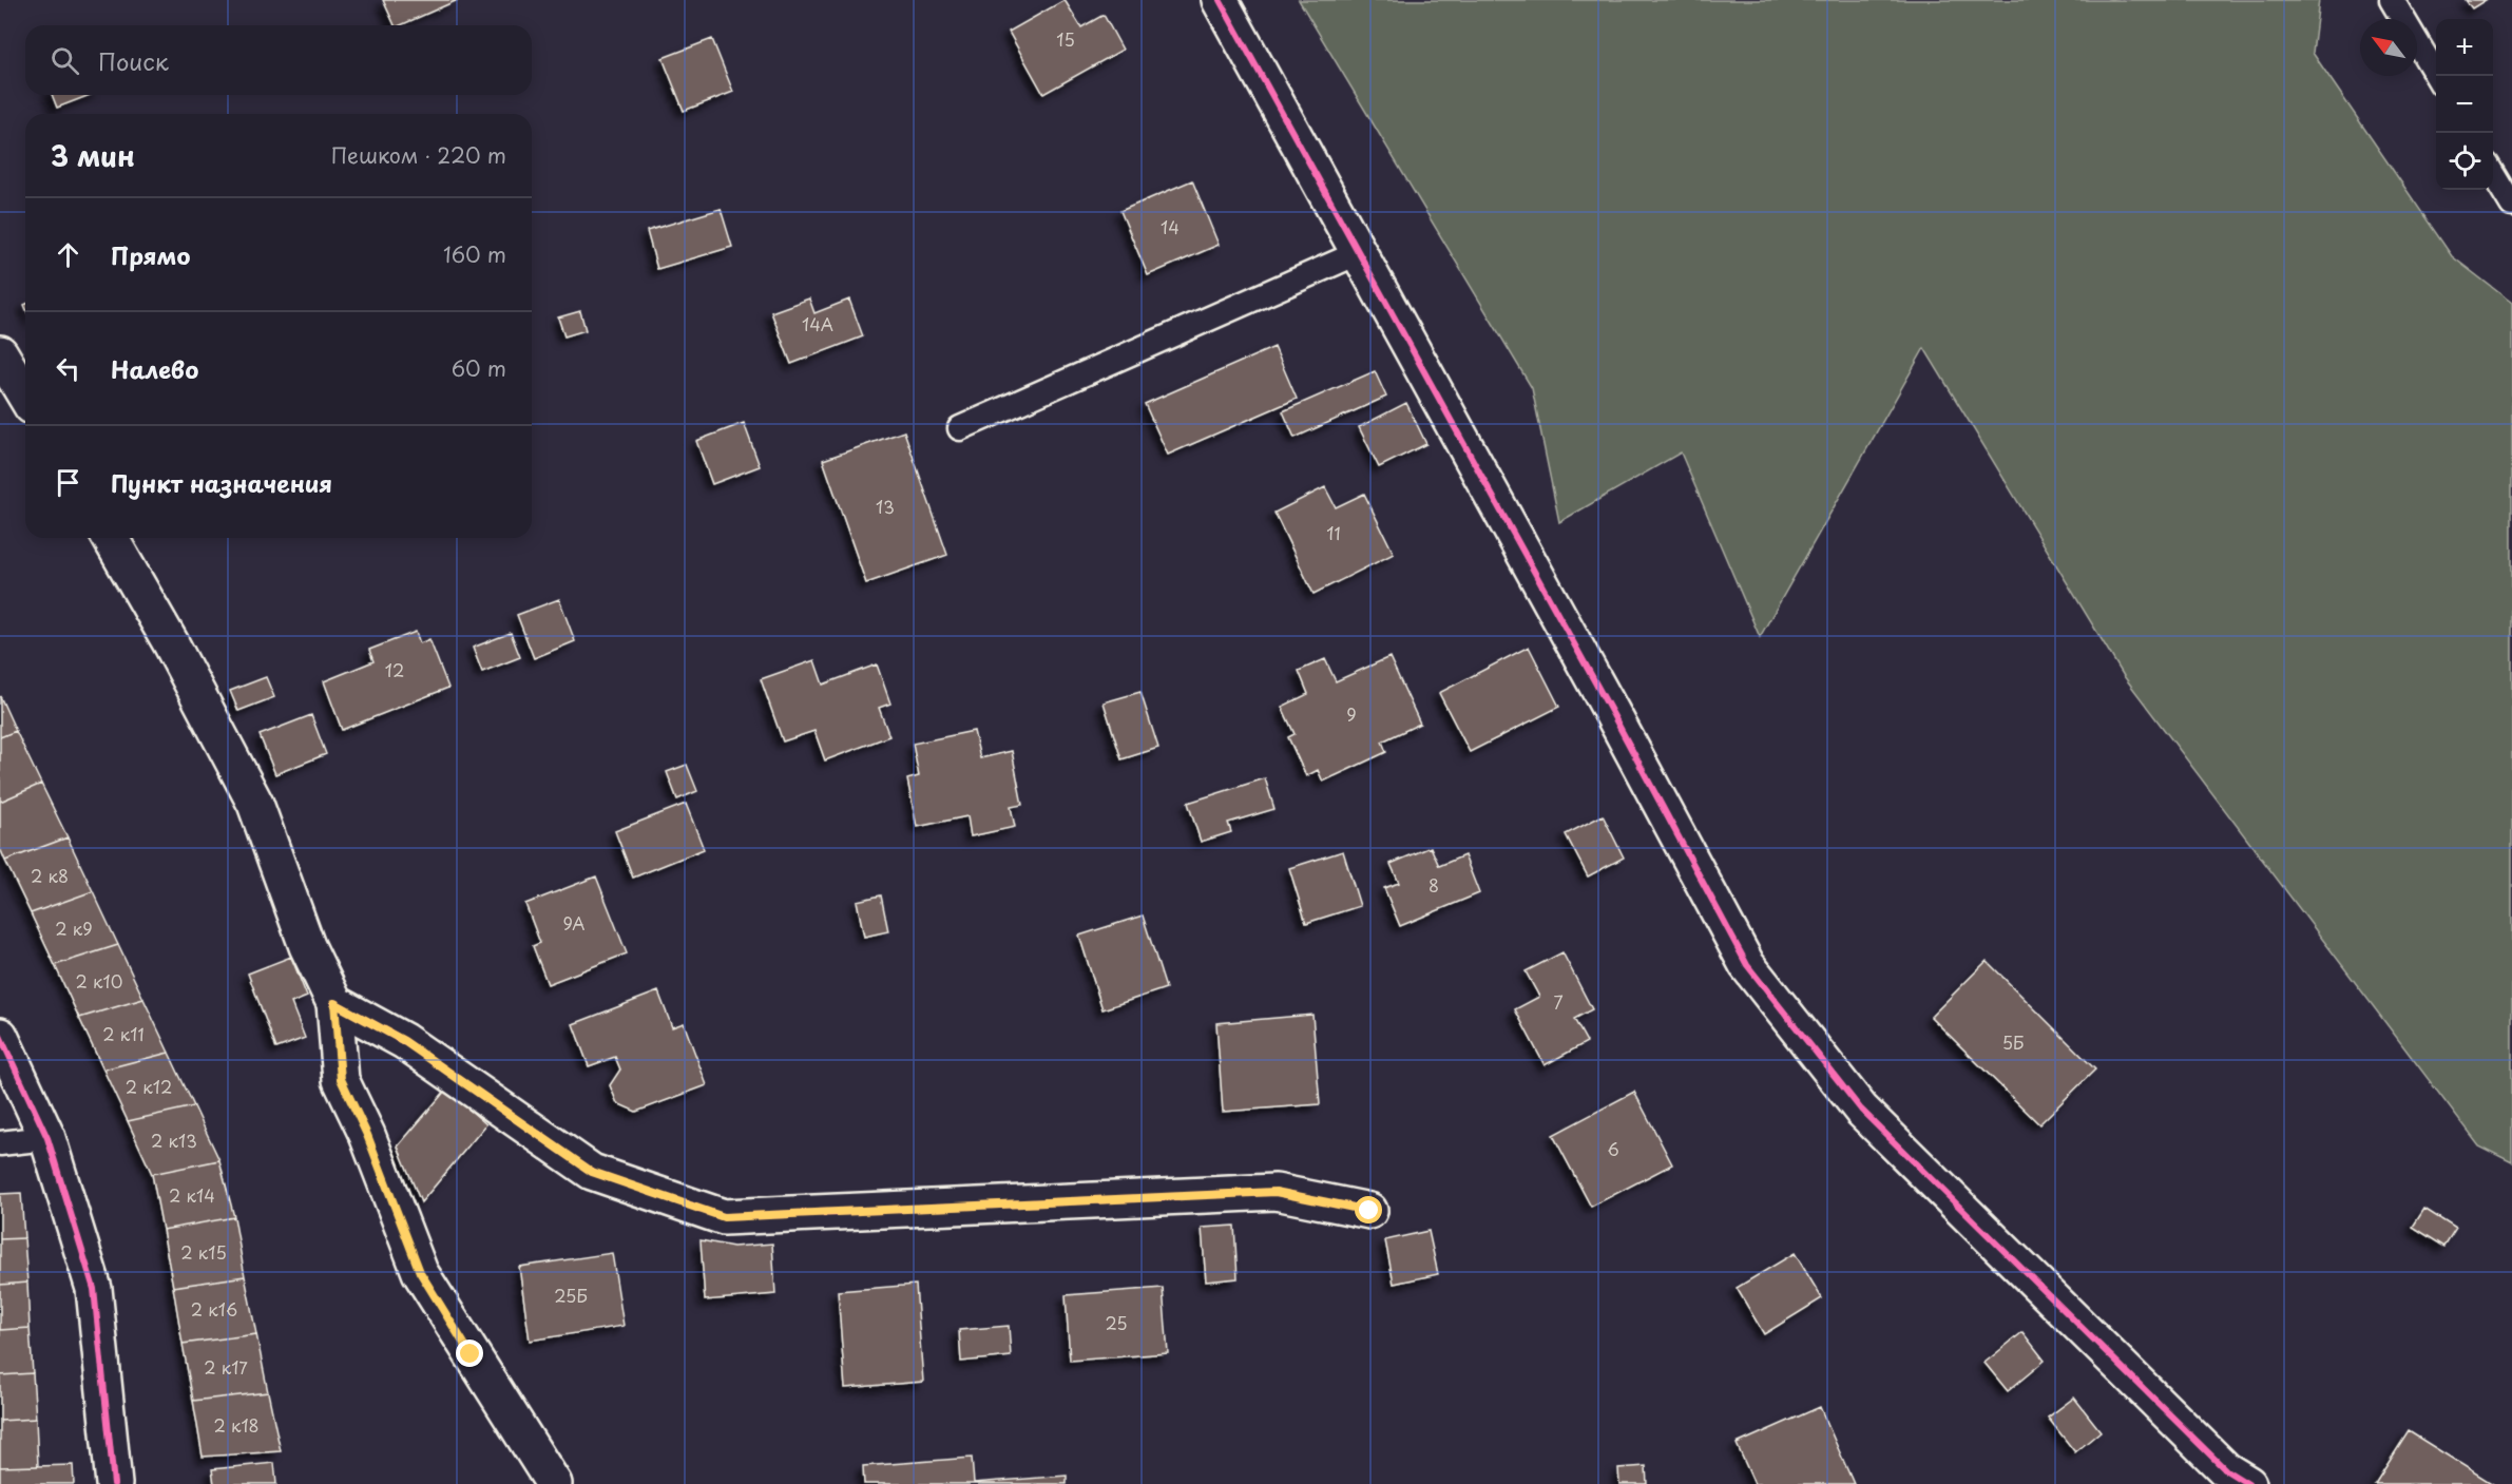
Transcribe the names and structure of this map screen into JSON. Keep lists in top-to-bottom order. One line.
{"house_numbers":["15","14","14А","13","11","12","9","2 к8","8","9А","2 к9","2 к10","7","2 к11","5Б","2 к12","2 к13","6","2 к14","2 к15","25Б","2 к16","25","2 к17","2 к18"],"north":"top left","page":{"map_buttons":["+","−"],"search":"Поиск","heading":["3 мин","Пешком · 220 m"],"list":[["Прямо","160 m"],["Налево","60 m"],"Пункт назначения"]}}
